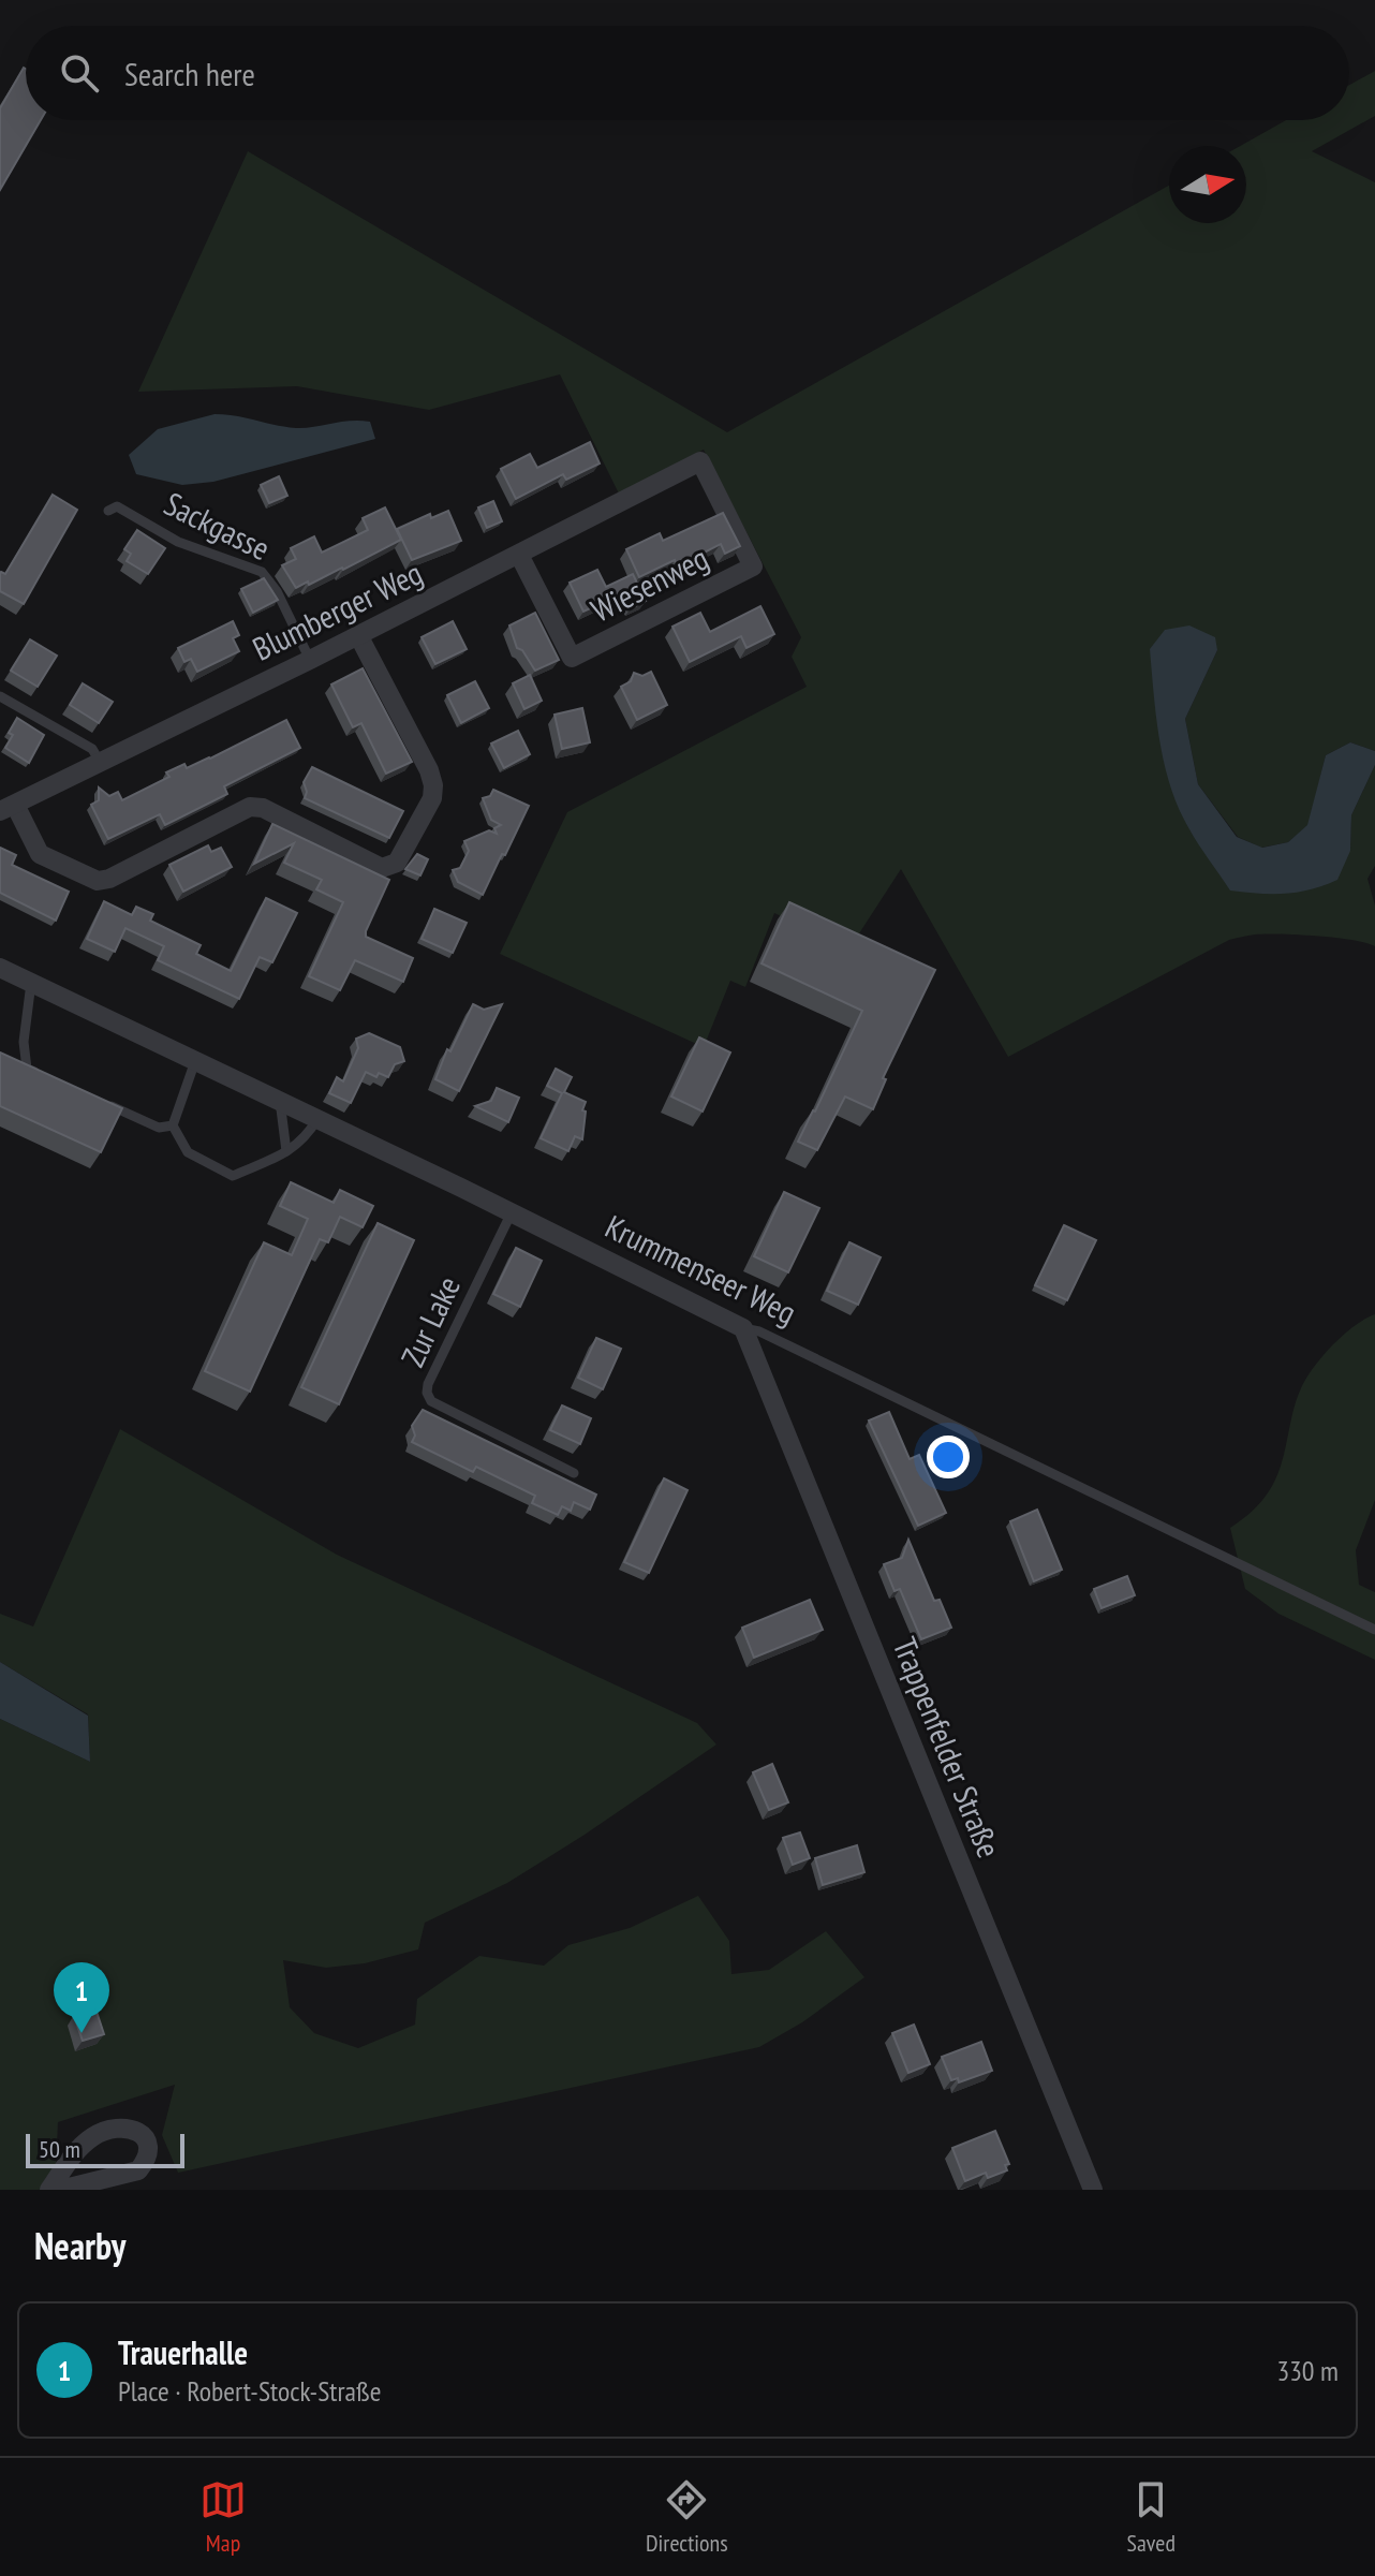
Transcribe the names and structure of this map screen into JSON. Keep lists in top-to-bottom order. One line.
{"streets":{"street":["Wiesenweg","Blumberger Weg","Krummenseer Weg","Trappenfelder Straße"],"lane":["Sackgasse","Zur Lake"]},"crossings":[["Sackgasse","Blumberger Weg"],["Wiesenweg","Blumberger Weg"],["Krummenseer Weg","Zur Lake"],["Krummenseer Weg","Trappenfelder Straße"]],"scale_bar":"50 m","north":"right","page":{"search":"Search here","pins":"1","scale":"50 m","heading":"Nearby","list":[{"mark":"1","name":"Trauerhalle","note":"Place · Robert-Stock-Straße","value":"330 m"}],"nav":["Map","Directions","Saved"]}}
